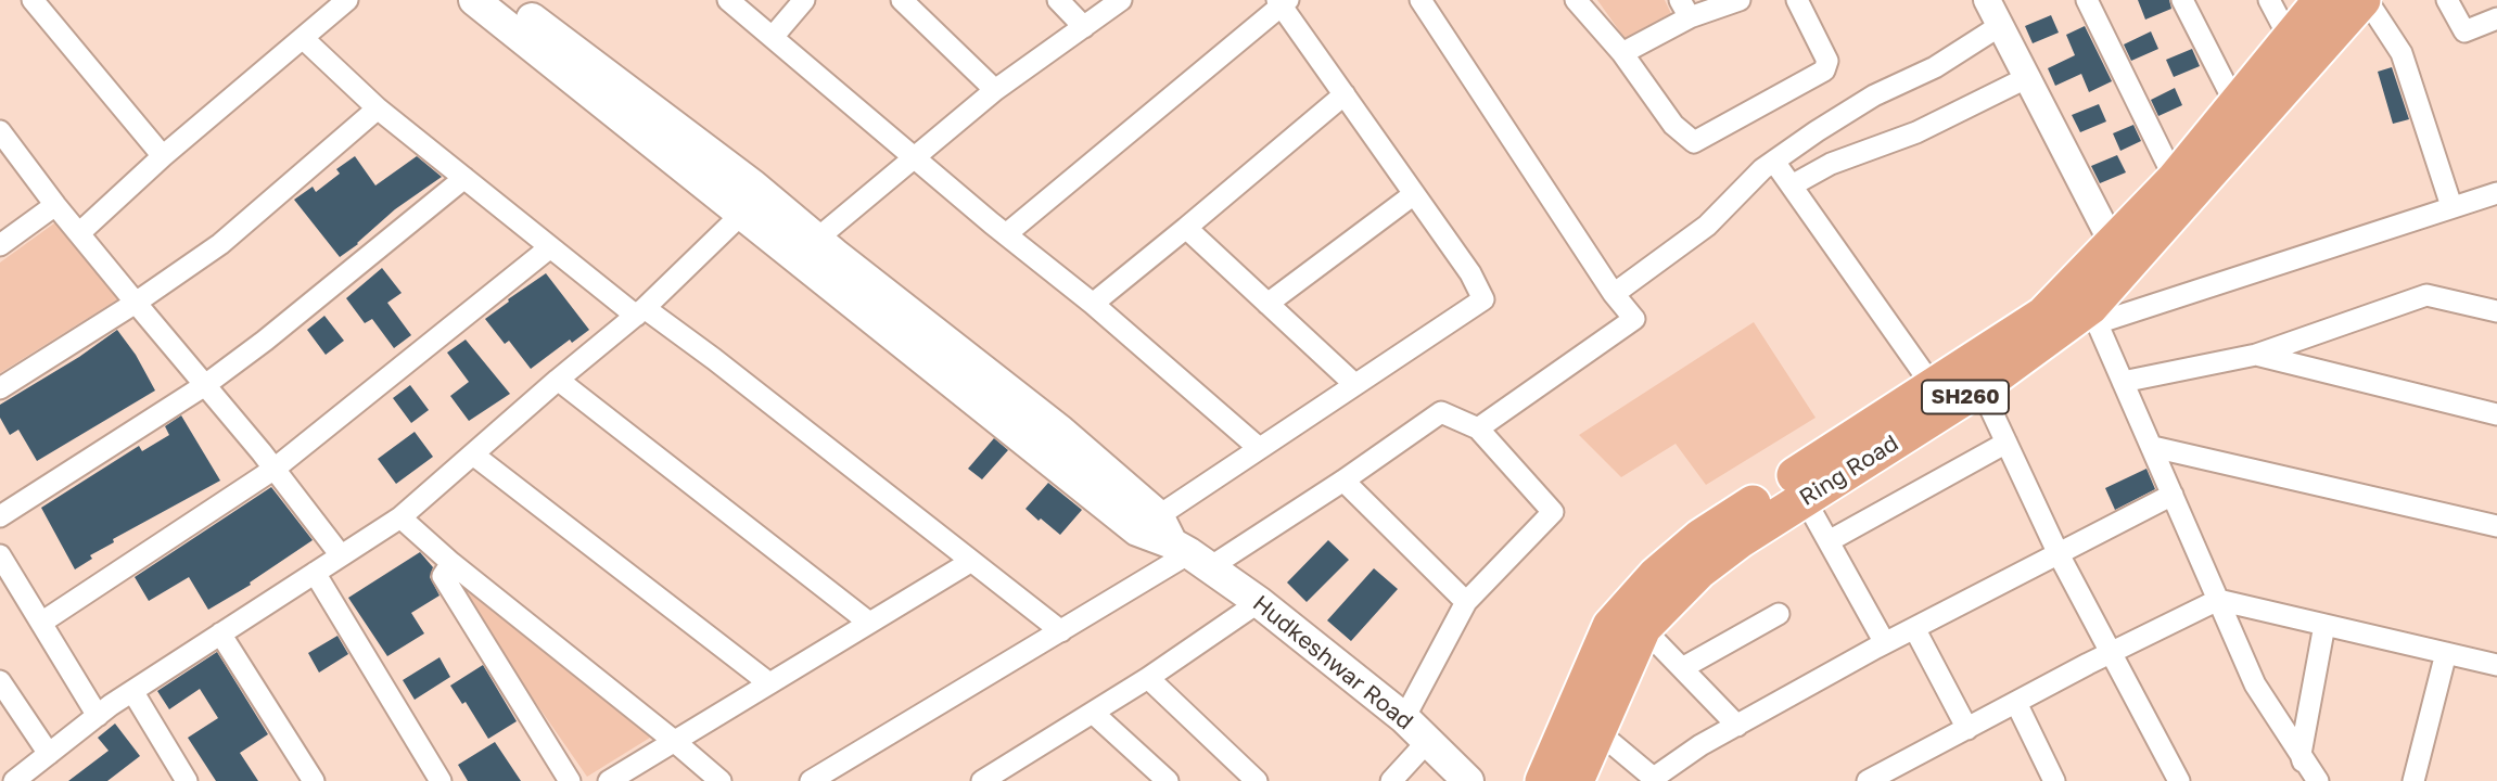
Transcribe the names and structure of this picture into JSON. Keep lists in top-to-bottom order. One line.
{"streets":{"highway":["SH260","Ring Road"],"main road":["Hudkeshwar Road"]}}
